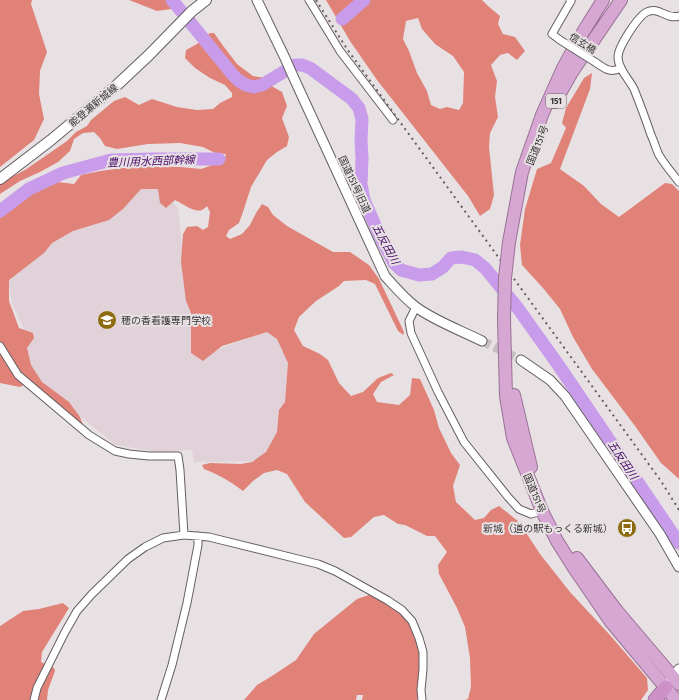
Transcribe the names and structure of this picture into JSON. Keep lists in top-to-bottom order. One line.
{"streets":{"highway":["151","国道151号"],"main road":["能登瀬新城線"],"street":["信玄橋","国道151号旧道"]},"water":["豊川用水西部幹線","五反田川"],"places":{"school or university":["穂の香看護専門学校"],"bus stop":["新城（道の駅もっくる新城）"]}}
